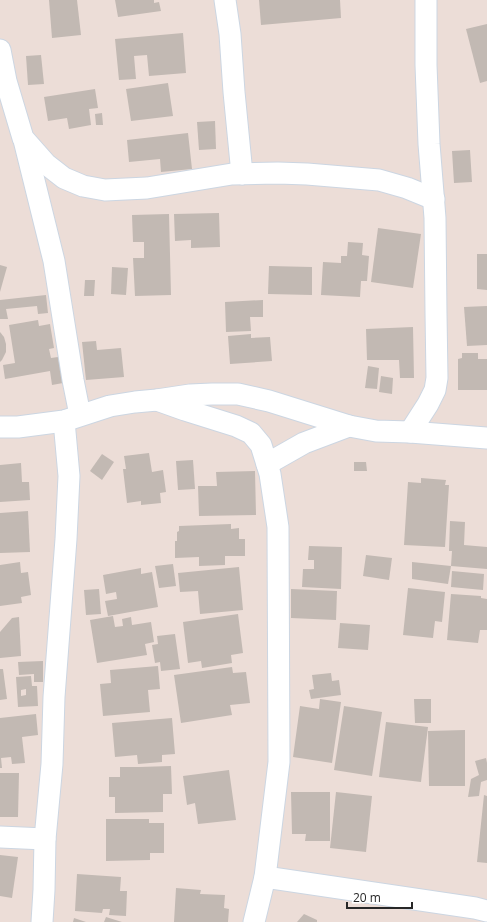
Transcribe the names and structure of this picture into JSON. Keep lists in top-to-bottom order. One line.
{"scale_bar":"20 m"}
